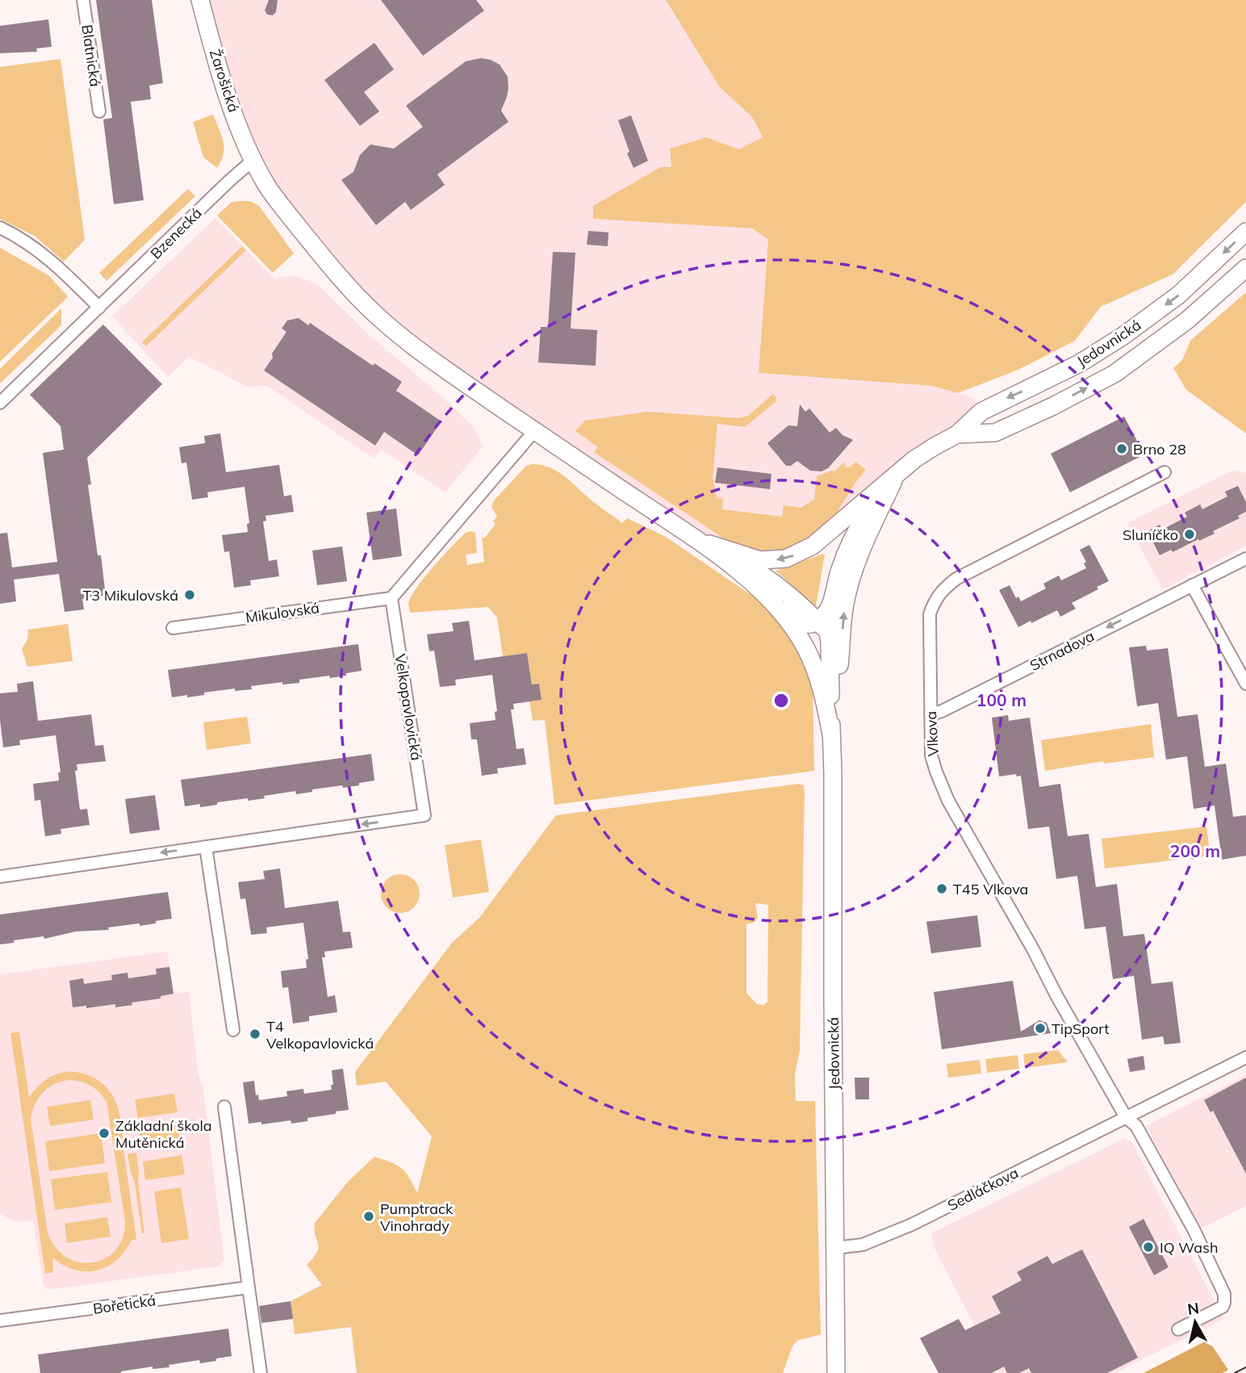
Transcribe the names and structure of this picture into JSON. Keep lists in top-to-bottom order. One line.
{"streets":{"main road":["Žarošická","Jedovnická"],"street":["Blatnická","Bzenecká","Mikulovská","Strnadova","Velkopavlovická","Vlkova","Sedláčkova","Bořetická"]},"crossings":[["Žarošická","Bzenecká"],["Žarošická","Jedovnická"],["Jedovnická","Sedláčkova"],["Mikulovská","Velkopavlovická"],["Strnadova","Vlkova"],["Vlkova","Sedláčkova"]],"one_way":["Strnadova"],"places":["Brno 28","Sluníčko","T3 Mikulovská","T45 Vlkova","TipSport","T4 Velkopavlovická","Základní škola Mutěnická","Pumptrack Vinohrady","IQ Wash"],"north":"top","rings":["100 m","200 m"]}
